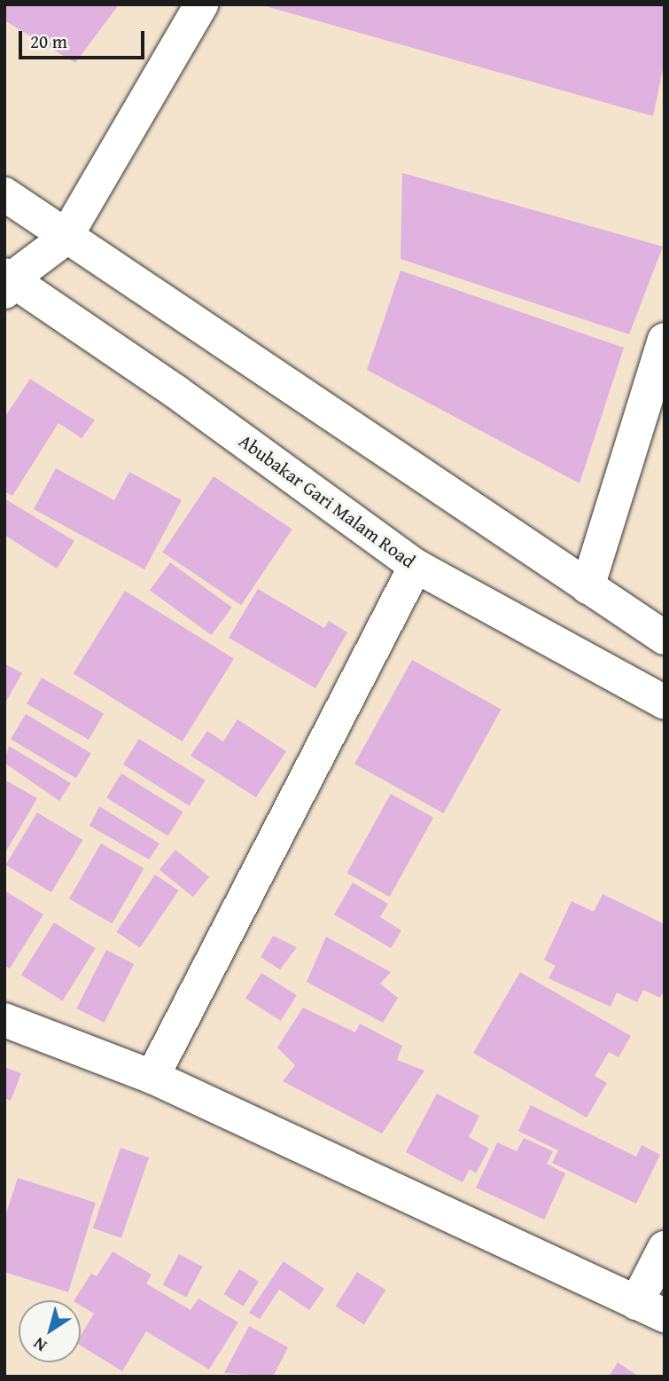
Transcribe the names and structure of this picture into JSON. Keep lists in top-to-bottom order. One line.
{"streets":{"street":["Abubakar Gari Malam Road"]},"scale_bar":"20 m","north":"bottom left"}
